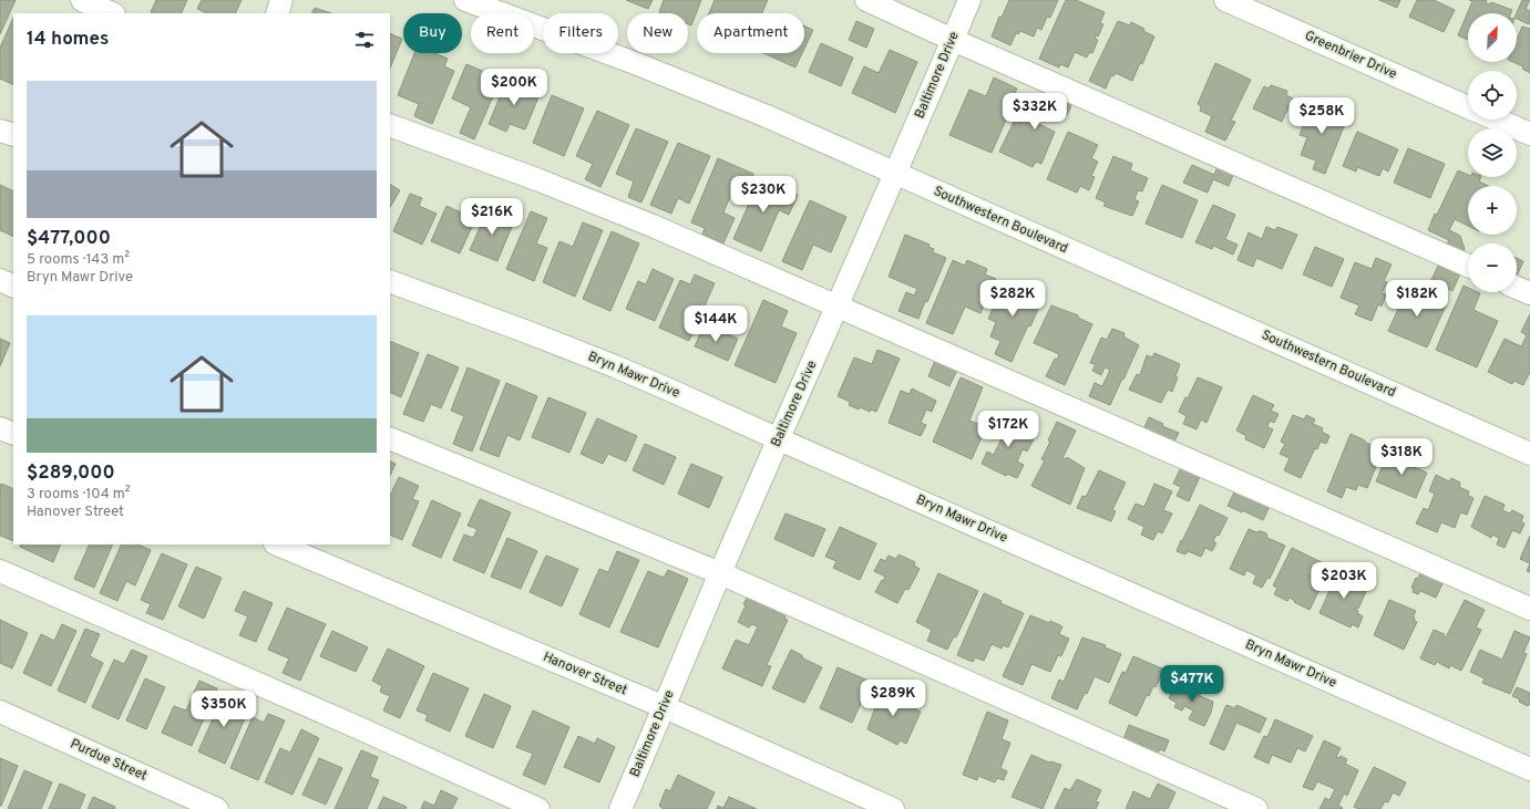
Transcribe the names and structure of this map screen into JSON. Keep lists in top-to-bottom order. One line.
{"streets":{"street":["Greenbrier Drive","Baltimore Drive","Southwestern Boulevard","Bryn Mawr Drive","Hanover Street","Purdue Street"]},"crossings":[["Baltimore Drive","Southwestern Boulevard"],["Baltimore Drive","Bryn Mawr Drive"],["Baltimore Drive","Hanover Street"]],"north":"top right","page":{"map_buttons":["+","−"],"chip":["Buy","Rent","Filters","New","Apartment"],"heading":"14 homes","list":[{"name":"$477,000","note":"5 rooms · 143 m² · Bryn Mawr Drive"},{"name":"$289,000","note":"3 rooms · 104 m² · Hanover Street"}],"price":["$200K","$332K","$258K","$230K","$216K","$282K","$182K","$144K","$172K","$318K","$203K","$477K","$289K","$350K"]}}
